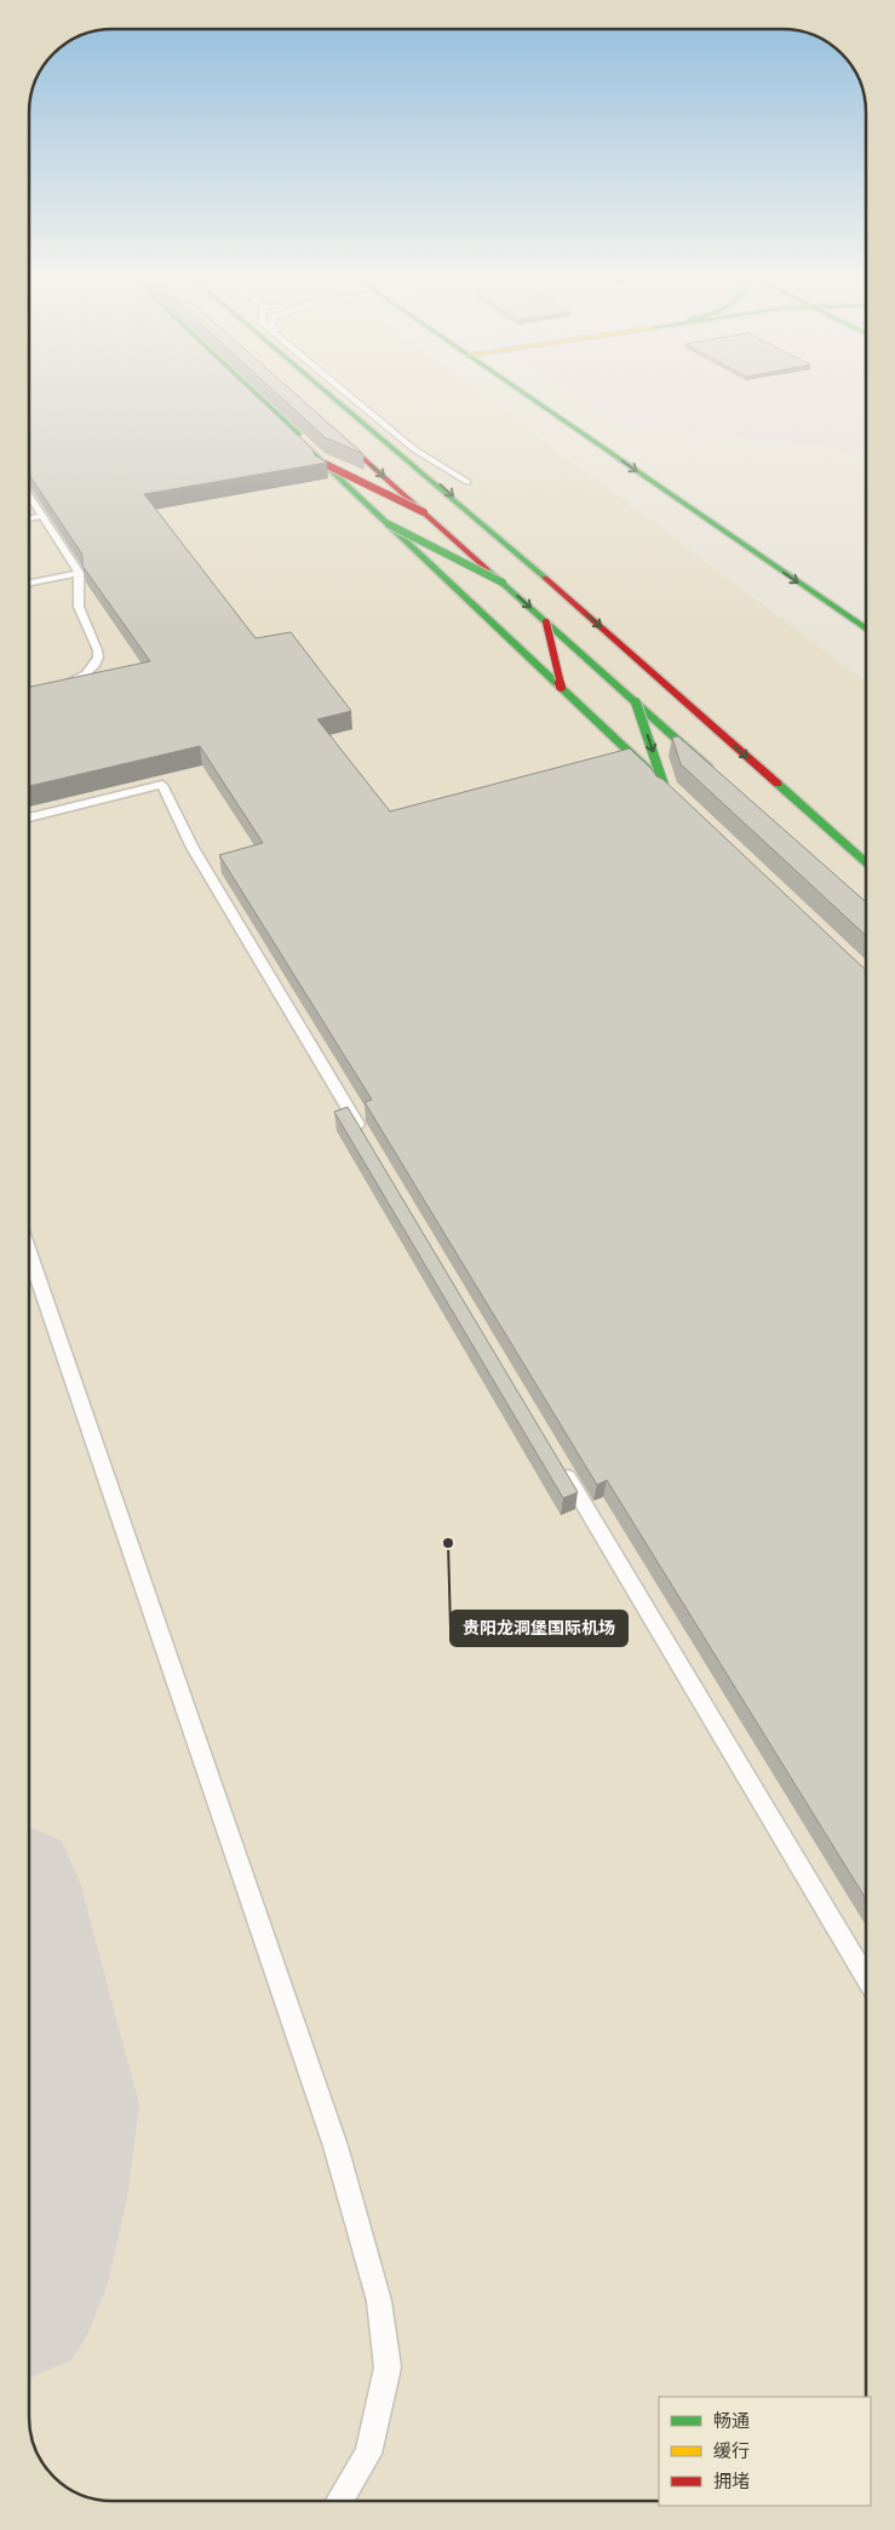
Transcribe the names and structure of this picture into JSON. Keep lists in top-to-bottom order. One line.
{"places":["贵阳龙洞堡国际机场"],"legend":["畅通","缓行","拥堵"]}
